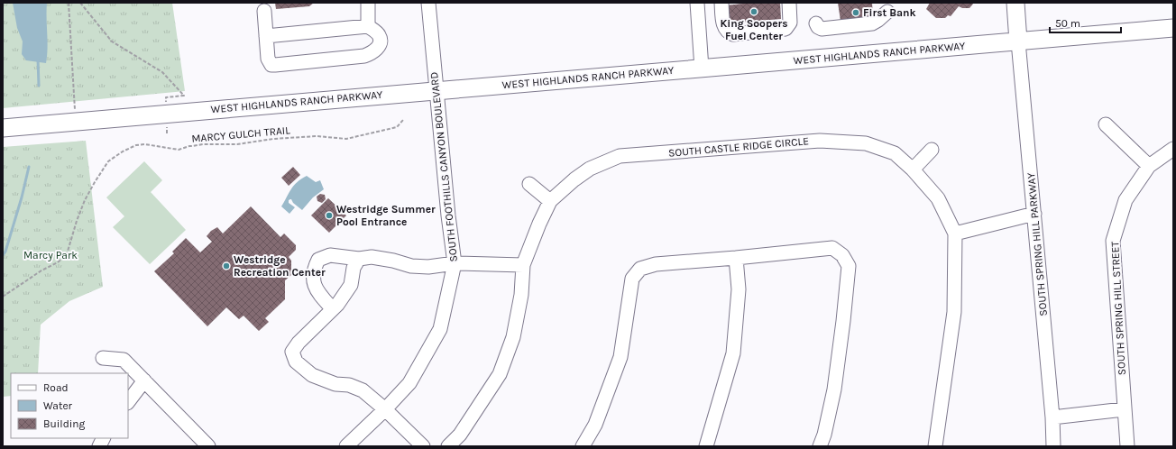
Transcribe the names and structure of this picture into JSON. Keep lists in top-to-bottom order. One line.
{"streets":{"main road":["WEST HIGHLANDS RANCH PARKWAY"],"street":["SOUTH CASTLE RIDGE CIRCLE","SOUTH FOOTHILLS CANYON BOULEVARD","SOUTH SPRING HILL PARKWAY","SOUTH SPRING HILL STREET"],"path":["MARCY GULCH TRAIL"]},"crossings":[["WEST HIGHLANDS RANCH PARKWAY","SOUTH FOOTHILLS CANYON BOULEVARD"],["WEST HIGHLANDS RANCH PARKWAY","SOUTH SPRING HILL PARKWAY"]],"parks":["Marcy Park"],"places":["King Soopers Fuel Center","First Bank","Westridge Summer Pool Entrance","Westridge Recreation Center"],"legend":["Road","Water","Building"],"scale_bar":"50 m"}
